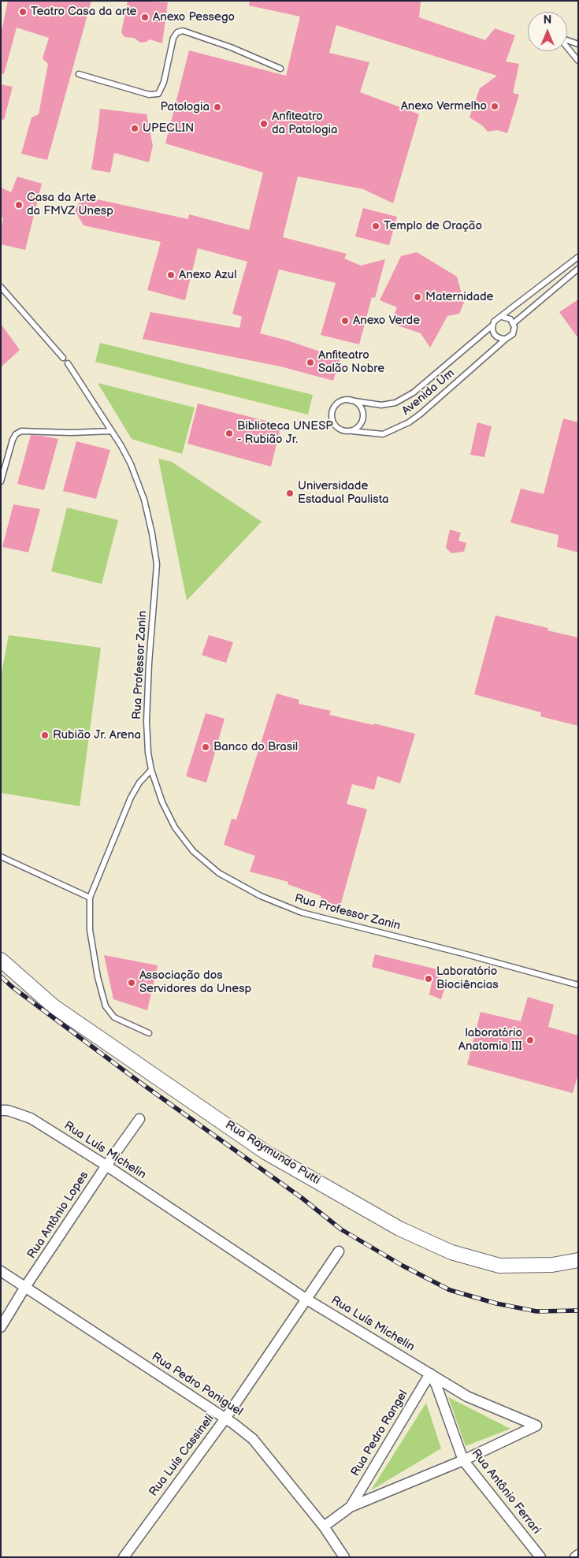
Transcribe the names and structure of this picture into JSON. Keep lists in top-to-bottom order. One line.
{"streets":{"street":["Rua Luís Michelin","Rua Raymundo Putti","Rua Antônio Lopes","Rua Pedro Paniguel","Rua Pedro Rangel","Rua Luís Cassineli","Rua Antônio Ferrari"],"lane":["Avenida Um","Rua Professor Zanin"]},"crossings":[["Rua Luís Michelin","Rua Antônio Lopes"],["Rua Luís Michelin","Rua Pedro Paniguel"],["Rua Luís Michelin","Rua Pedro Rangel"],["Rua Luís Michelin","Rua Luís Cassineli"],["Rua Luís Michelin","Rua Antônio Ferrari"],["Rua Antônio Lopes","Rua Pedro Paniguel"],["Rua Pedro Paniguel","Rua Luís Cassineli"],["Rua Pedro Rangel","Rua Antônio Ferrari"]],"places":["Teatro Casa da arte","Anexo Pessego","Anexo Vermelho","Patologia","Anfiteatro da Patologia","UPECLIN","Casa da Arte da FMVZ Unesp","Templo de Oração","Anexo Azul","Maternidade","Anexo Verde","Anfiteatro Salão Nobre","Biblioteca UNESP - Rubião Jr.","Universidade Estadual Paulista","Rubião Jr. Arena","Banco do Brasil","Laboratório Biociências","Associação dos Servidores da Unesp","laboratório Anatomia III"],"north":"top"}
